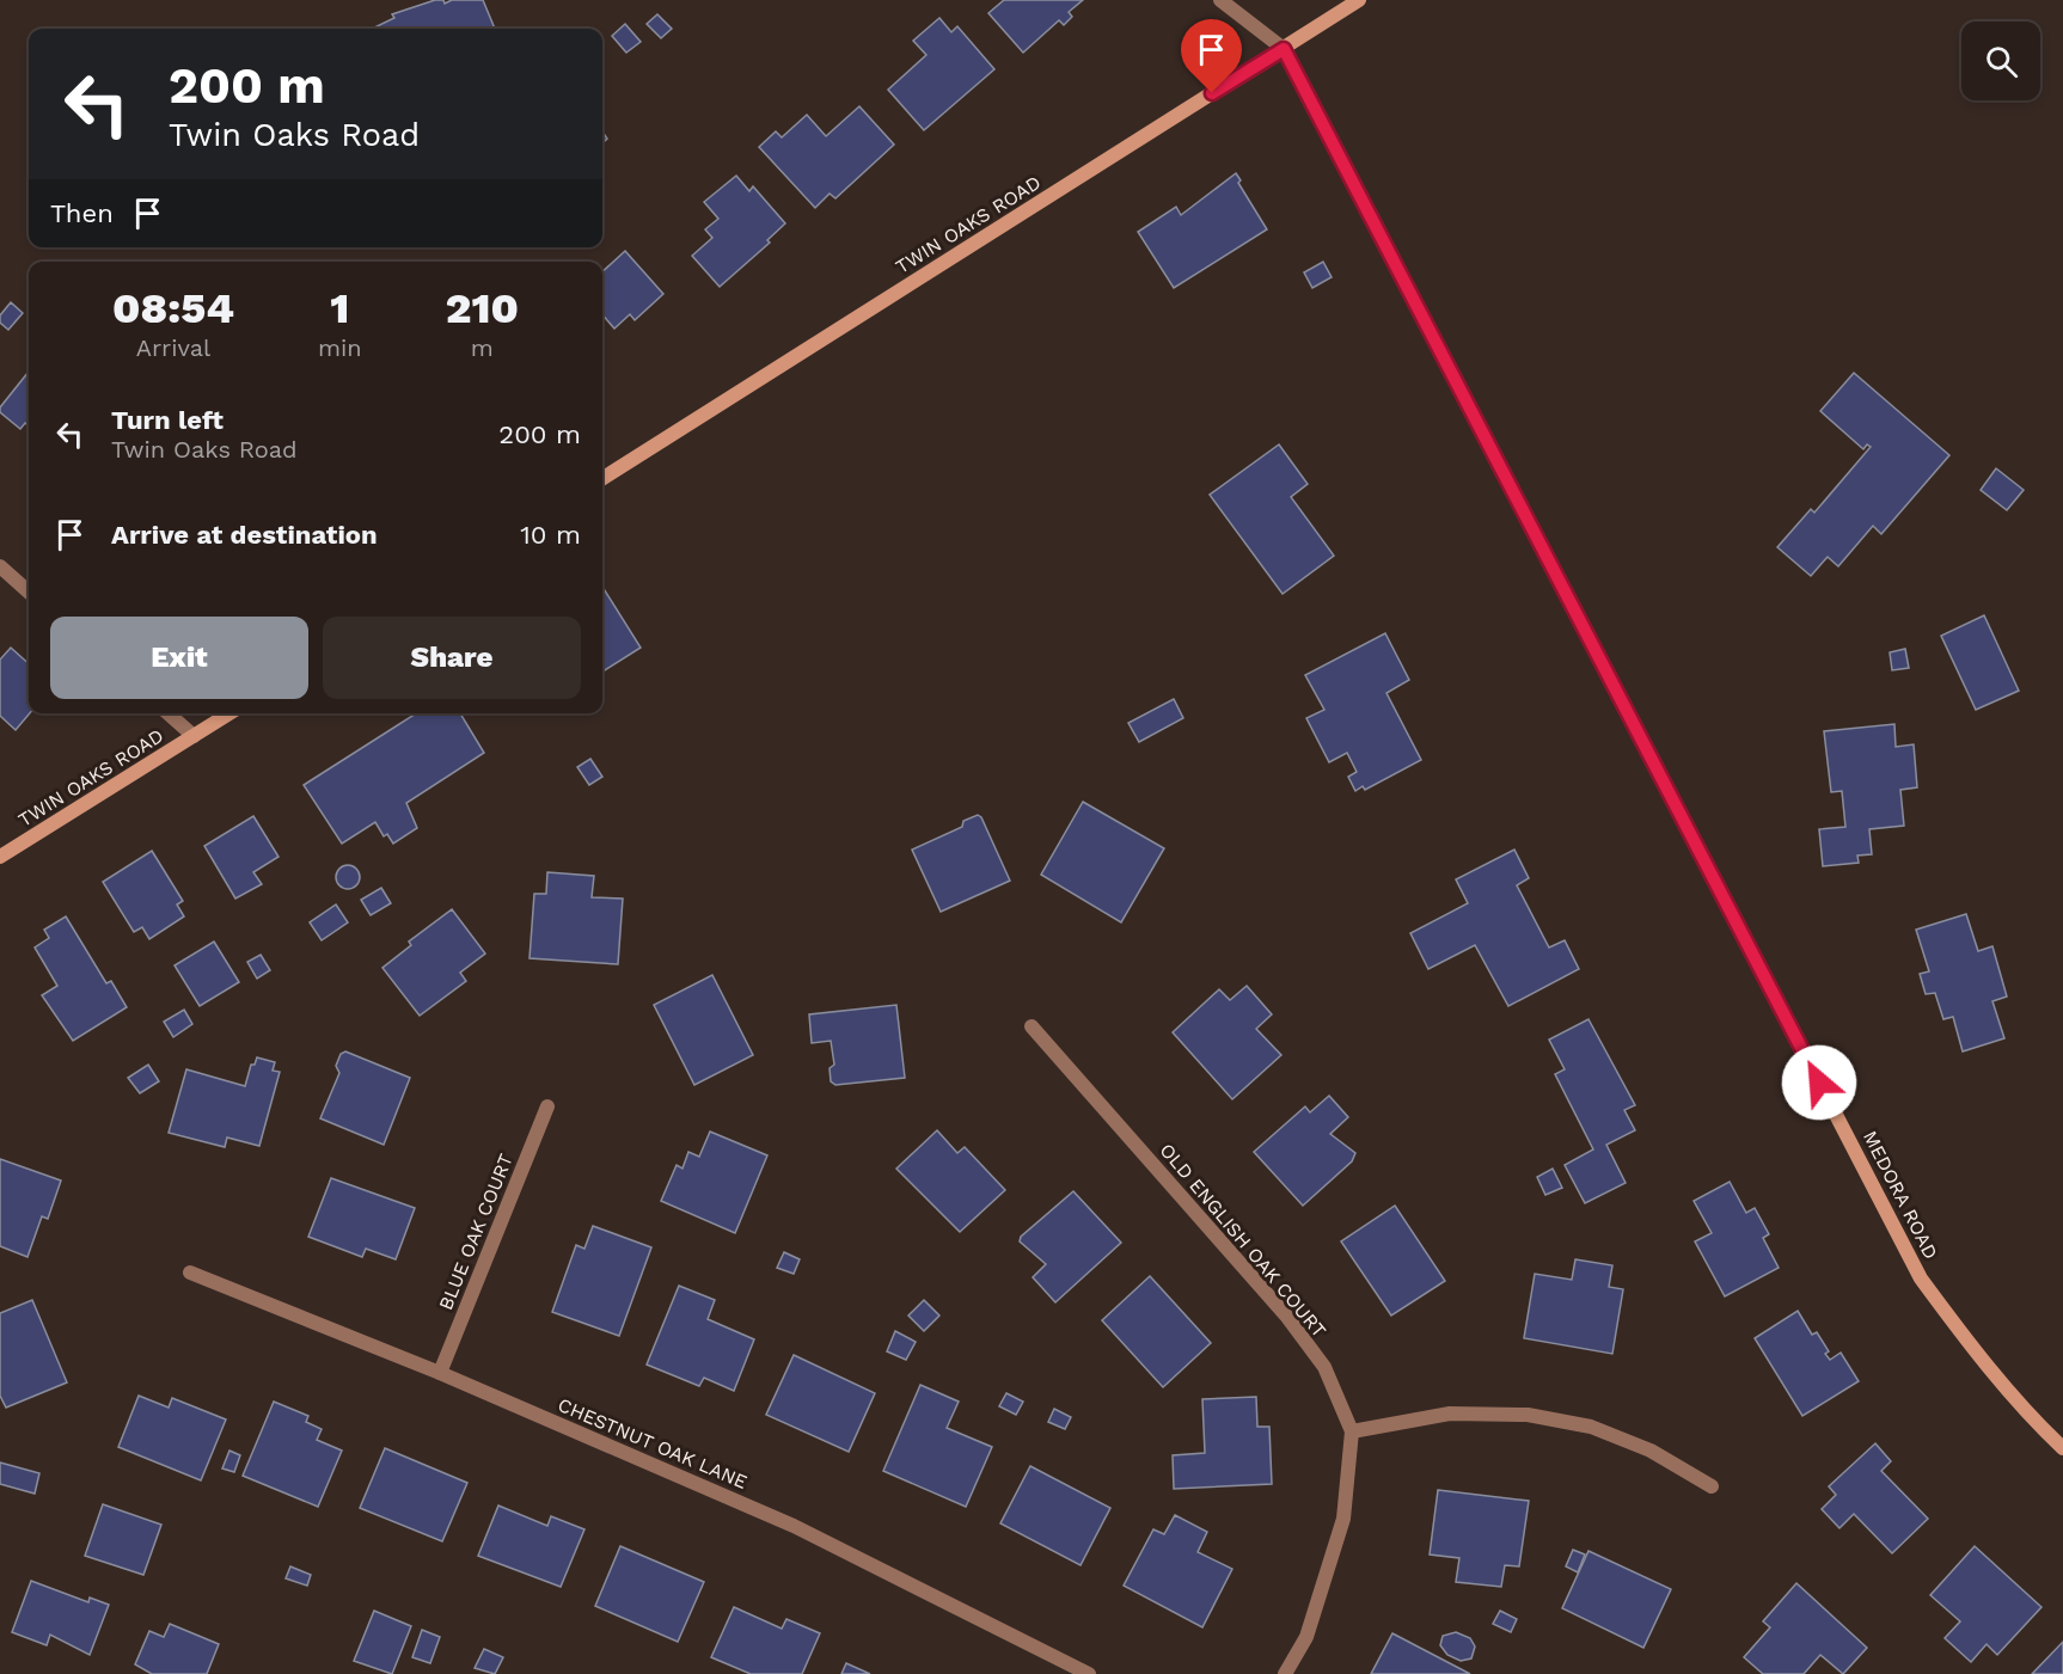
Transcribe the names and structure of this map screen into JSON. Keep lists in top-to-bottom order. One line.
{"streets":{"street":["TWIN OAKS ROAD","MEDORA ROAD","BLUE OAK COURT","OLD ENGLISH OAK COURT","CHESTNUT OAK LANE"]},"crossings":[["TWIN OAKS ROAD","MEDORA ROAD"],["BLUE OAK COURT","CHESTNUT OAK LANE"]],"page":{"turn":["200 m","Twin Oaks Road"],"then":"Then","eta":["08:54","Arrival","1","min","210","m"],"list":[{"name":"Turn left","note":"Twin Oaks Road","value":"200 m"},{"name":"Arrive at destination","value":"10 m"}],"buttons":["Exit","Share"]}}
